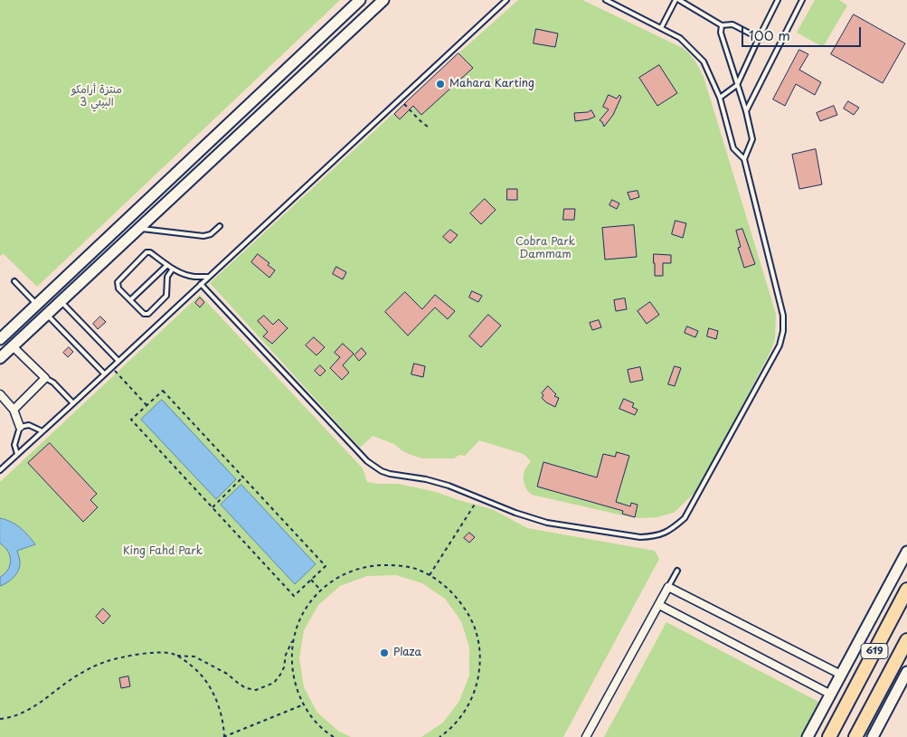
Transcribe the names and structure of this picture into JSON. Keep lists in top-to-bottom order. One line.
{"streets":{"highway":["619"]},"parks":["منتزة أرامكو البيئي 3","Cobra Park Dammam","King Fahd Park"],"places":["Mahara Karting","Plaza"],"scale_bar":"100 m"}
